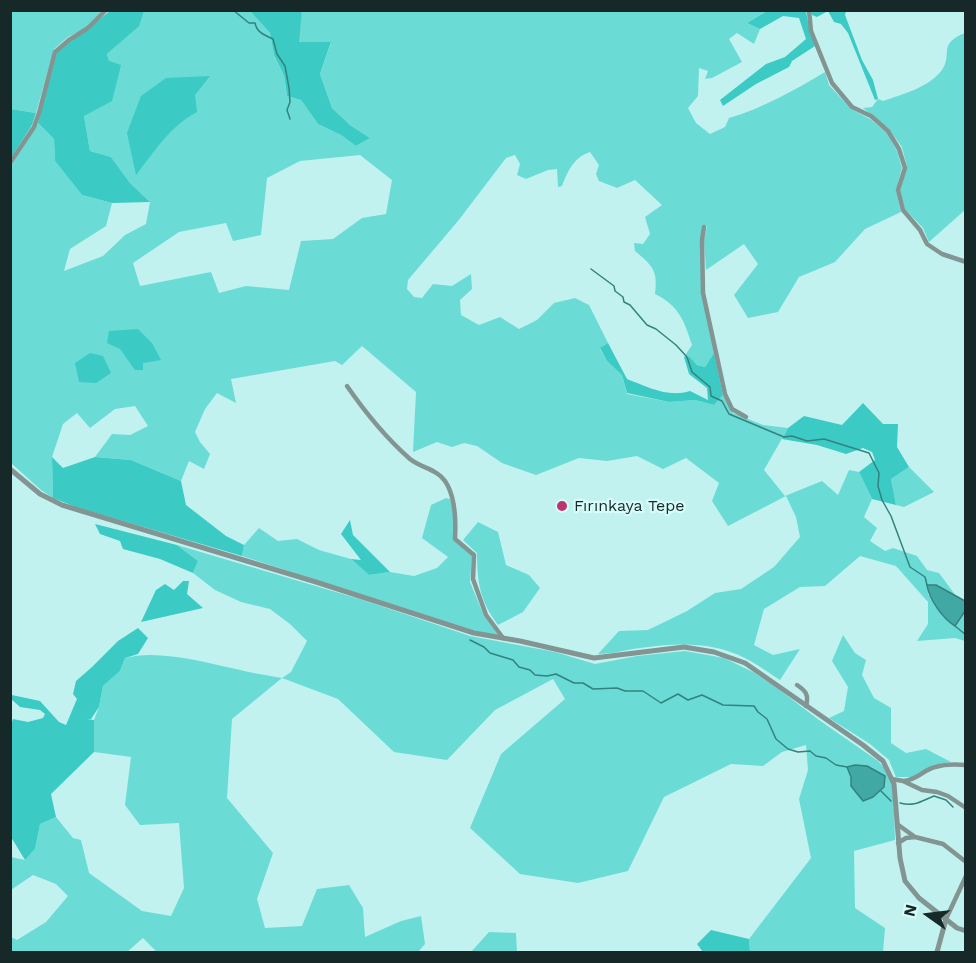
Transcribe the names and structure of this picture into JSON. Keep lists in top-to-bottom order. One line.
{"places":["Fırınkaya Tepe"],"north":"left"}
